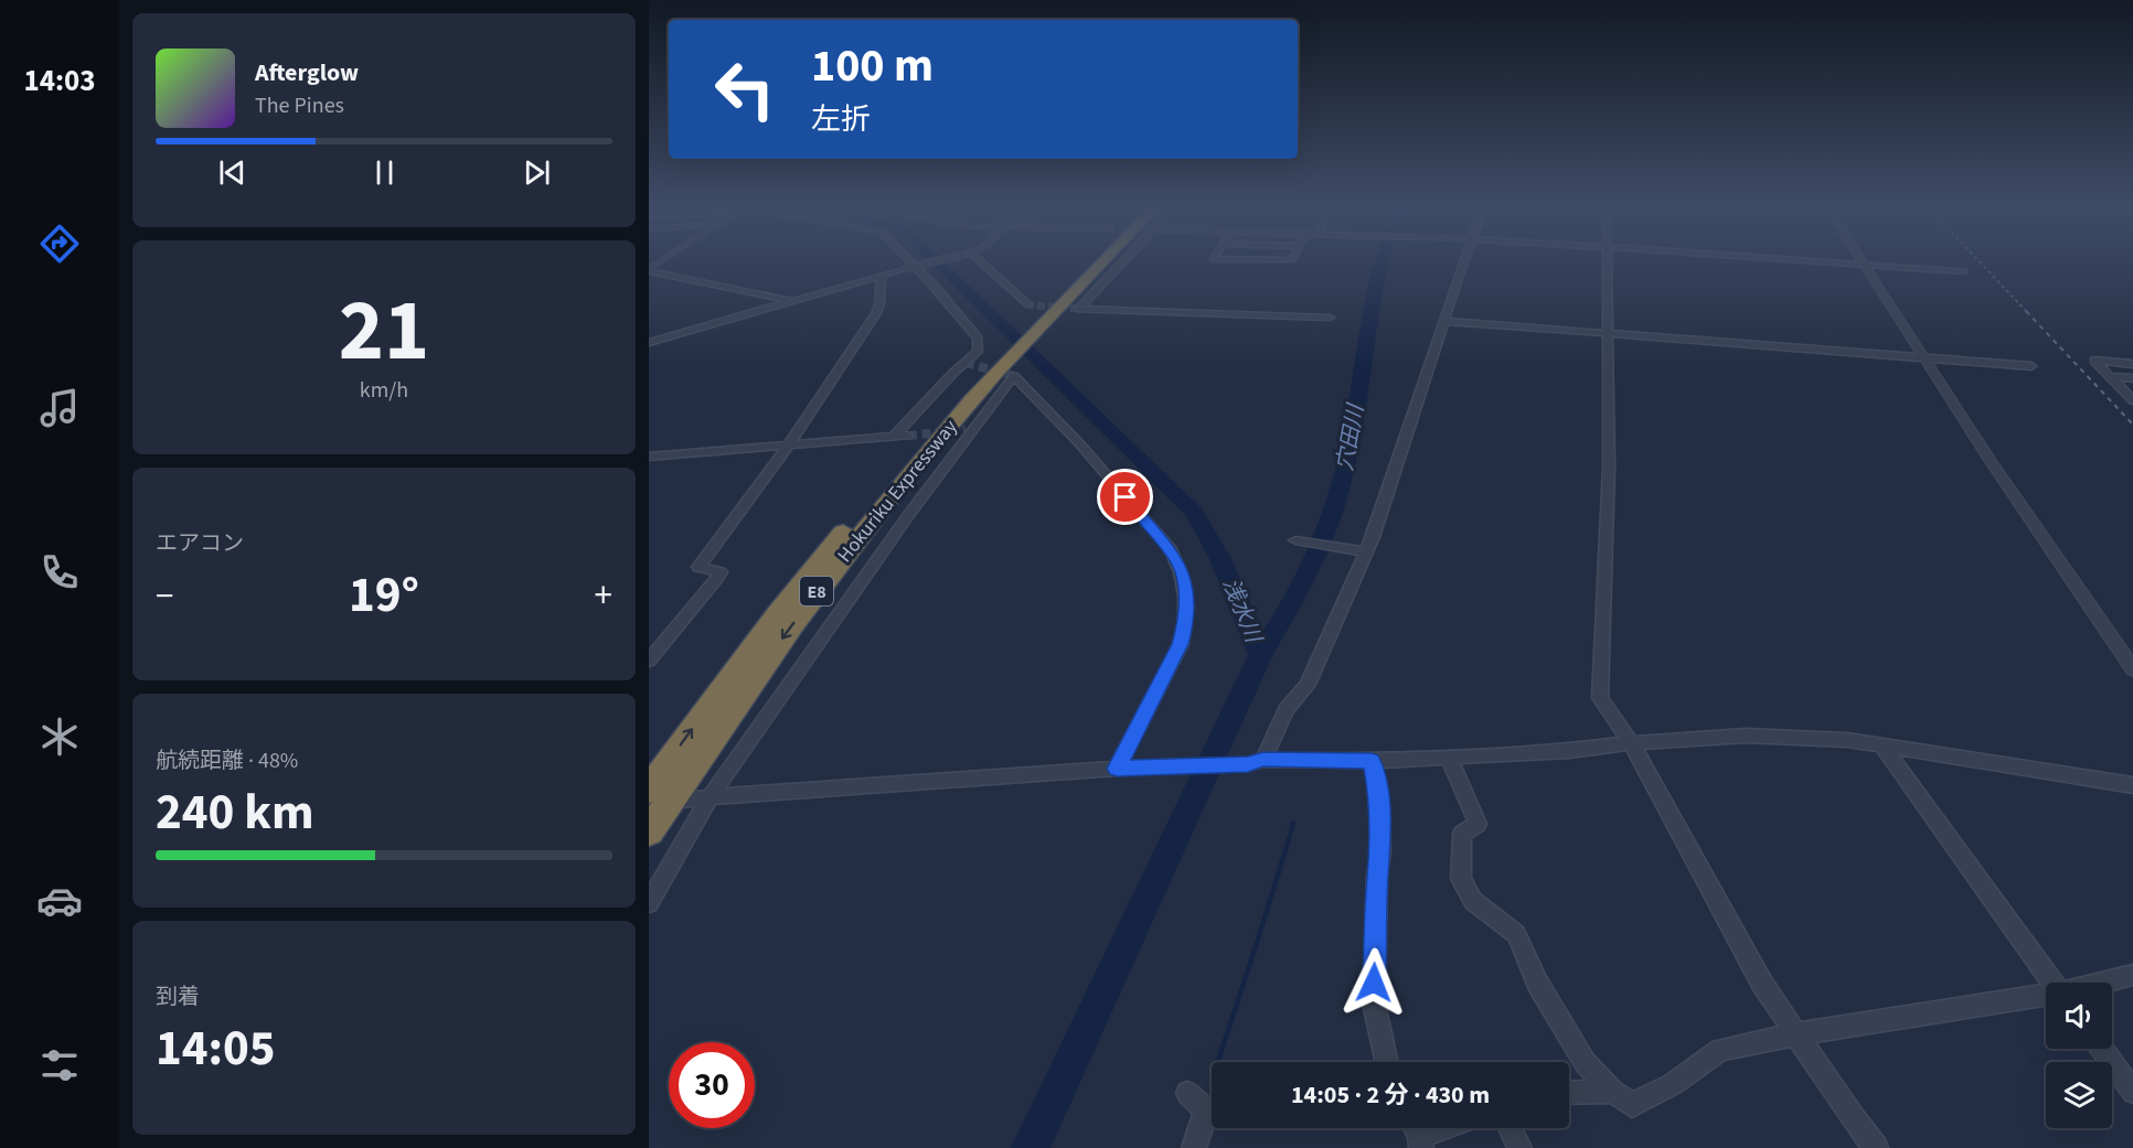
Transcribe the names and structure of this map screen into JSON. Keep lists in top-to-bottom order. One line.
{"streets":{"highway":["Hokuriku Expressway","E8"]},"water":["穴田川","浅水川"],"page":{"tabs":"14:03","turn":["100 m","左折"],"song":["Afterglow","The Pines"],"tile":[["21","km/h"],"エアコン",["航続距離 · 48%","240 km"],["到着","14:05"]],"heat":["−","19°","+"],"limit":"30","trip":"14:05 · 2 分 · 430 m"}}
